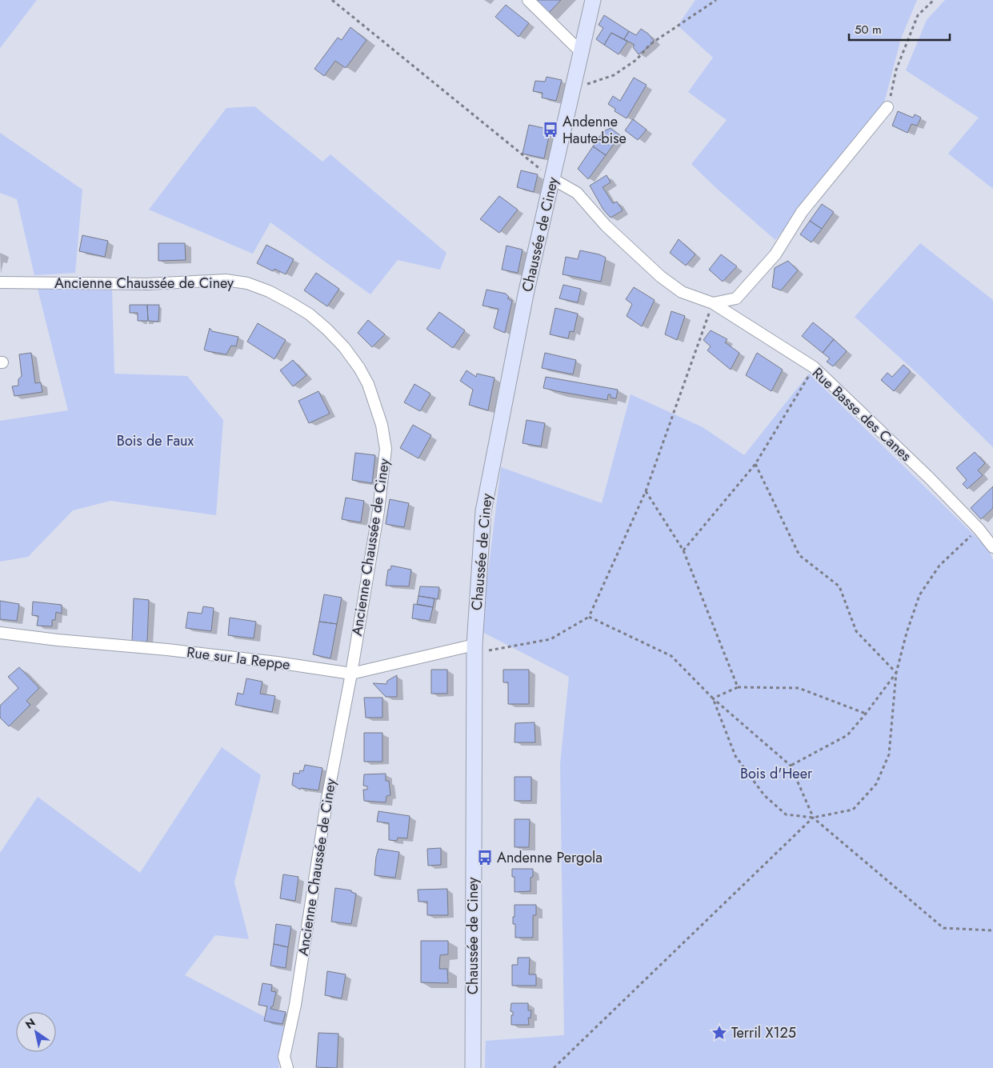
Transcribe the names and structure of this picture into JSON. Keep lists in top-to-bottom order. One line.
{"streets":{"main road":["Chaussée de Ciney"],"street":["Ancienne Chaussée de Ciney","Rue Basse des Canes","Rue sur la Reppe"]},"crossings":[["Chaussée de Ciney","Rue Basse des Canes"],["Chaussée de Ciney","Rue sur la Reppe"],["Ancienne Chaussée de Ciney","Rue sur la Reppe"]],"parks":["Bois de Faux","Bois d'Heer"],"places":{"bus stop":["Andenne Haute-bise","Andenne Pergola"],"place":["Terril X125"]},"scale_bar":"50 m","north":"top left"}
